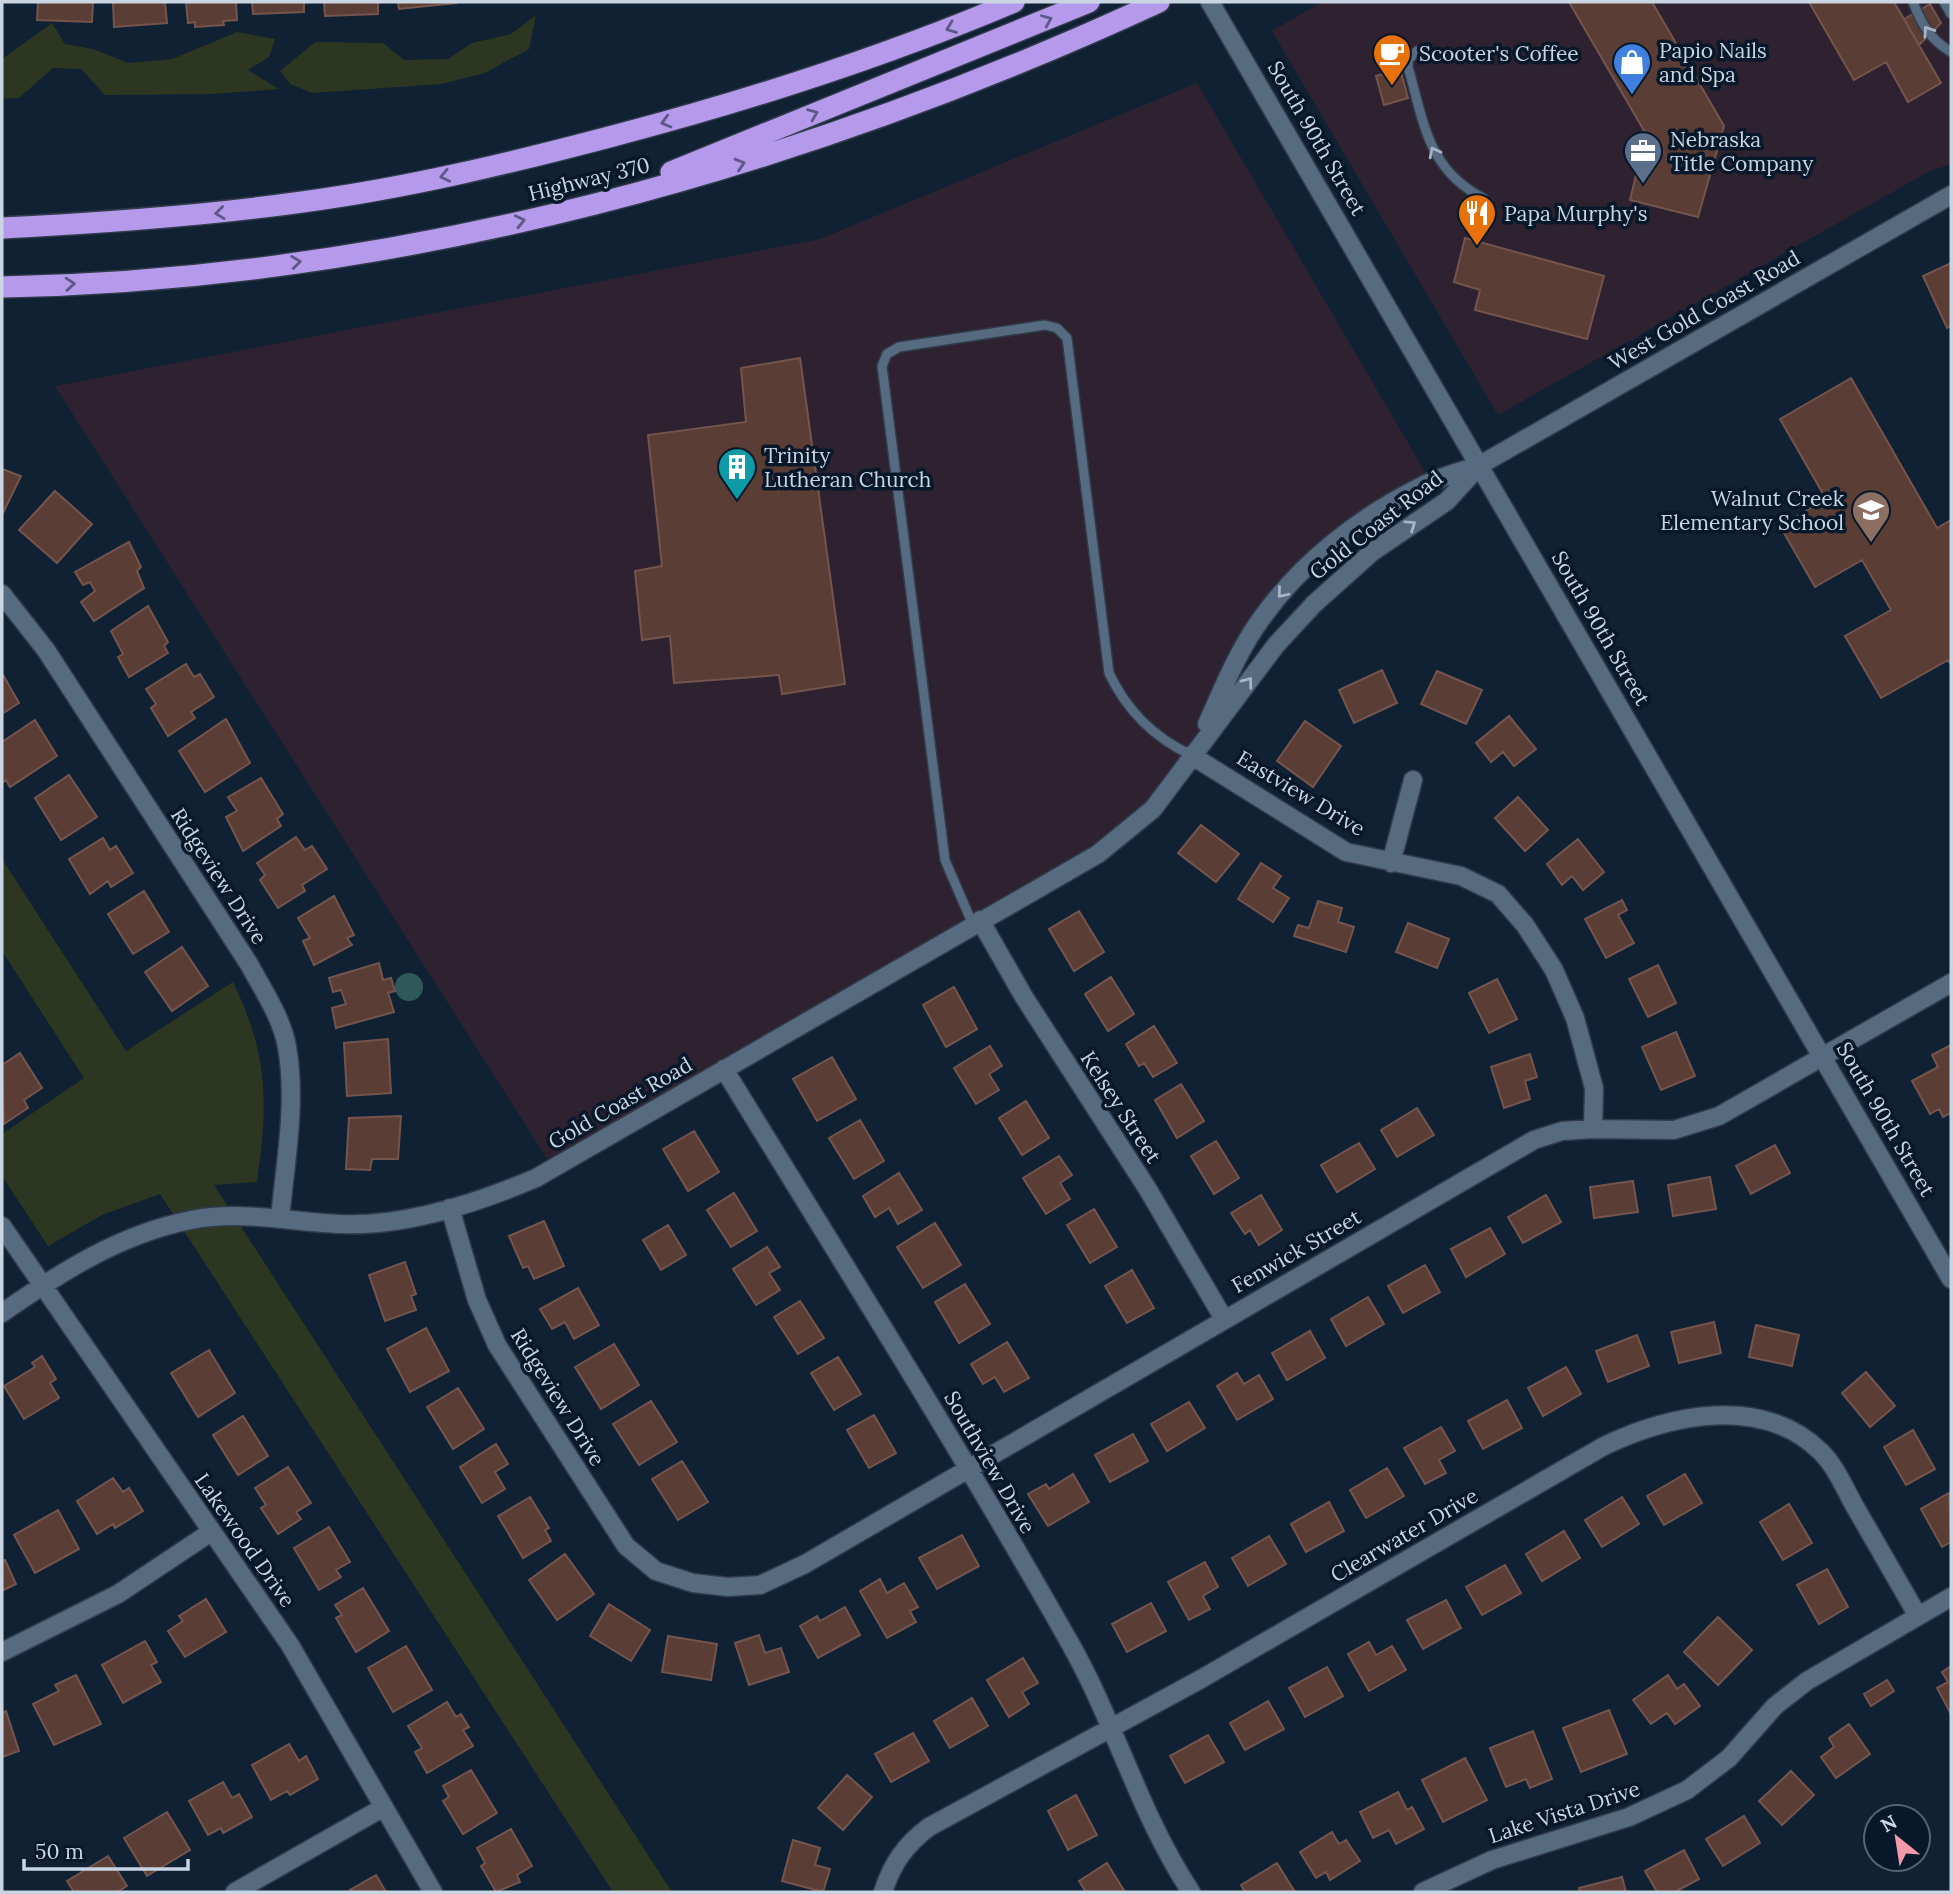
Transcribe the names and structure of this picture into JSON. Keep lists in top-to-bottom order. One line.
{"streets":{"highway":["Highway 370"],"street":["South 90th Street","West Gold Coast Road","Gold Coast Road","Eastview Drive","Ridgeview Drive","Kelsey Street","Fenwick Street","Southview Drive","Clearwater Drive","Lakewood Drive","Lake Vista Drive"]},"crossings":[["South 90th Street","West Gold Coast Road"],["South 90th Street","Gold Coast Road"],["South 90th Street","Fenwick Street"],["West Gold Coast Road","Gold Coast Road"],["Gold Coast Road","Eastview Drive"],["Gold Coast Road","Ridgeview Drive"],["Gold Coast Road","Kelsey Street"],["Gold Coast Road","Southview Drive"],["Gold Coast Road","Lakewood Drive"],["Eastview Drive","Fenwick Street"],["Ridgeview Drive","Fenwick Street"],["Kelsey Street","Fenwick Street"],["Fenwick Street","Southview Drive"],["Southview Drive","Clearwater Drive"],["Clearwater Drive","Lake Vista Drive"]],"places":{"cafe":["Scooter's Coffee"],"shop":["Papio Nails and Spa"],"office":["Nebraska Title Company"],"restaurant":["Papa Murphy's"],"building":["Trinity Lutheran Church"],"school or university":["Walnut Creek Elementary School"]},"scale_bar":"50 m","north":"top left"}
